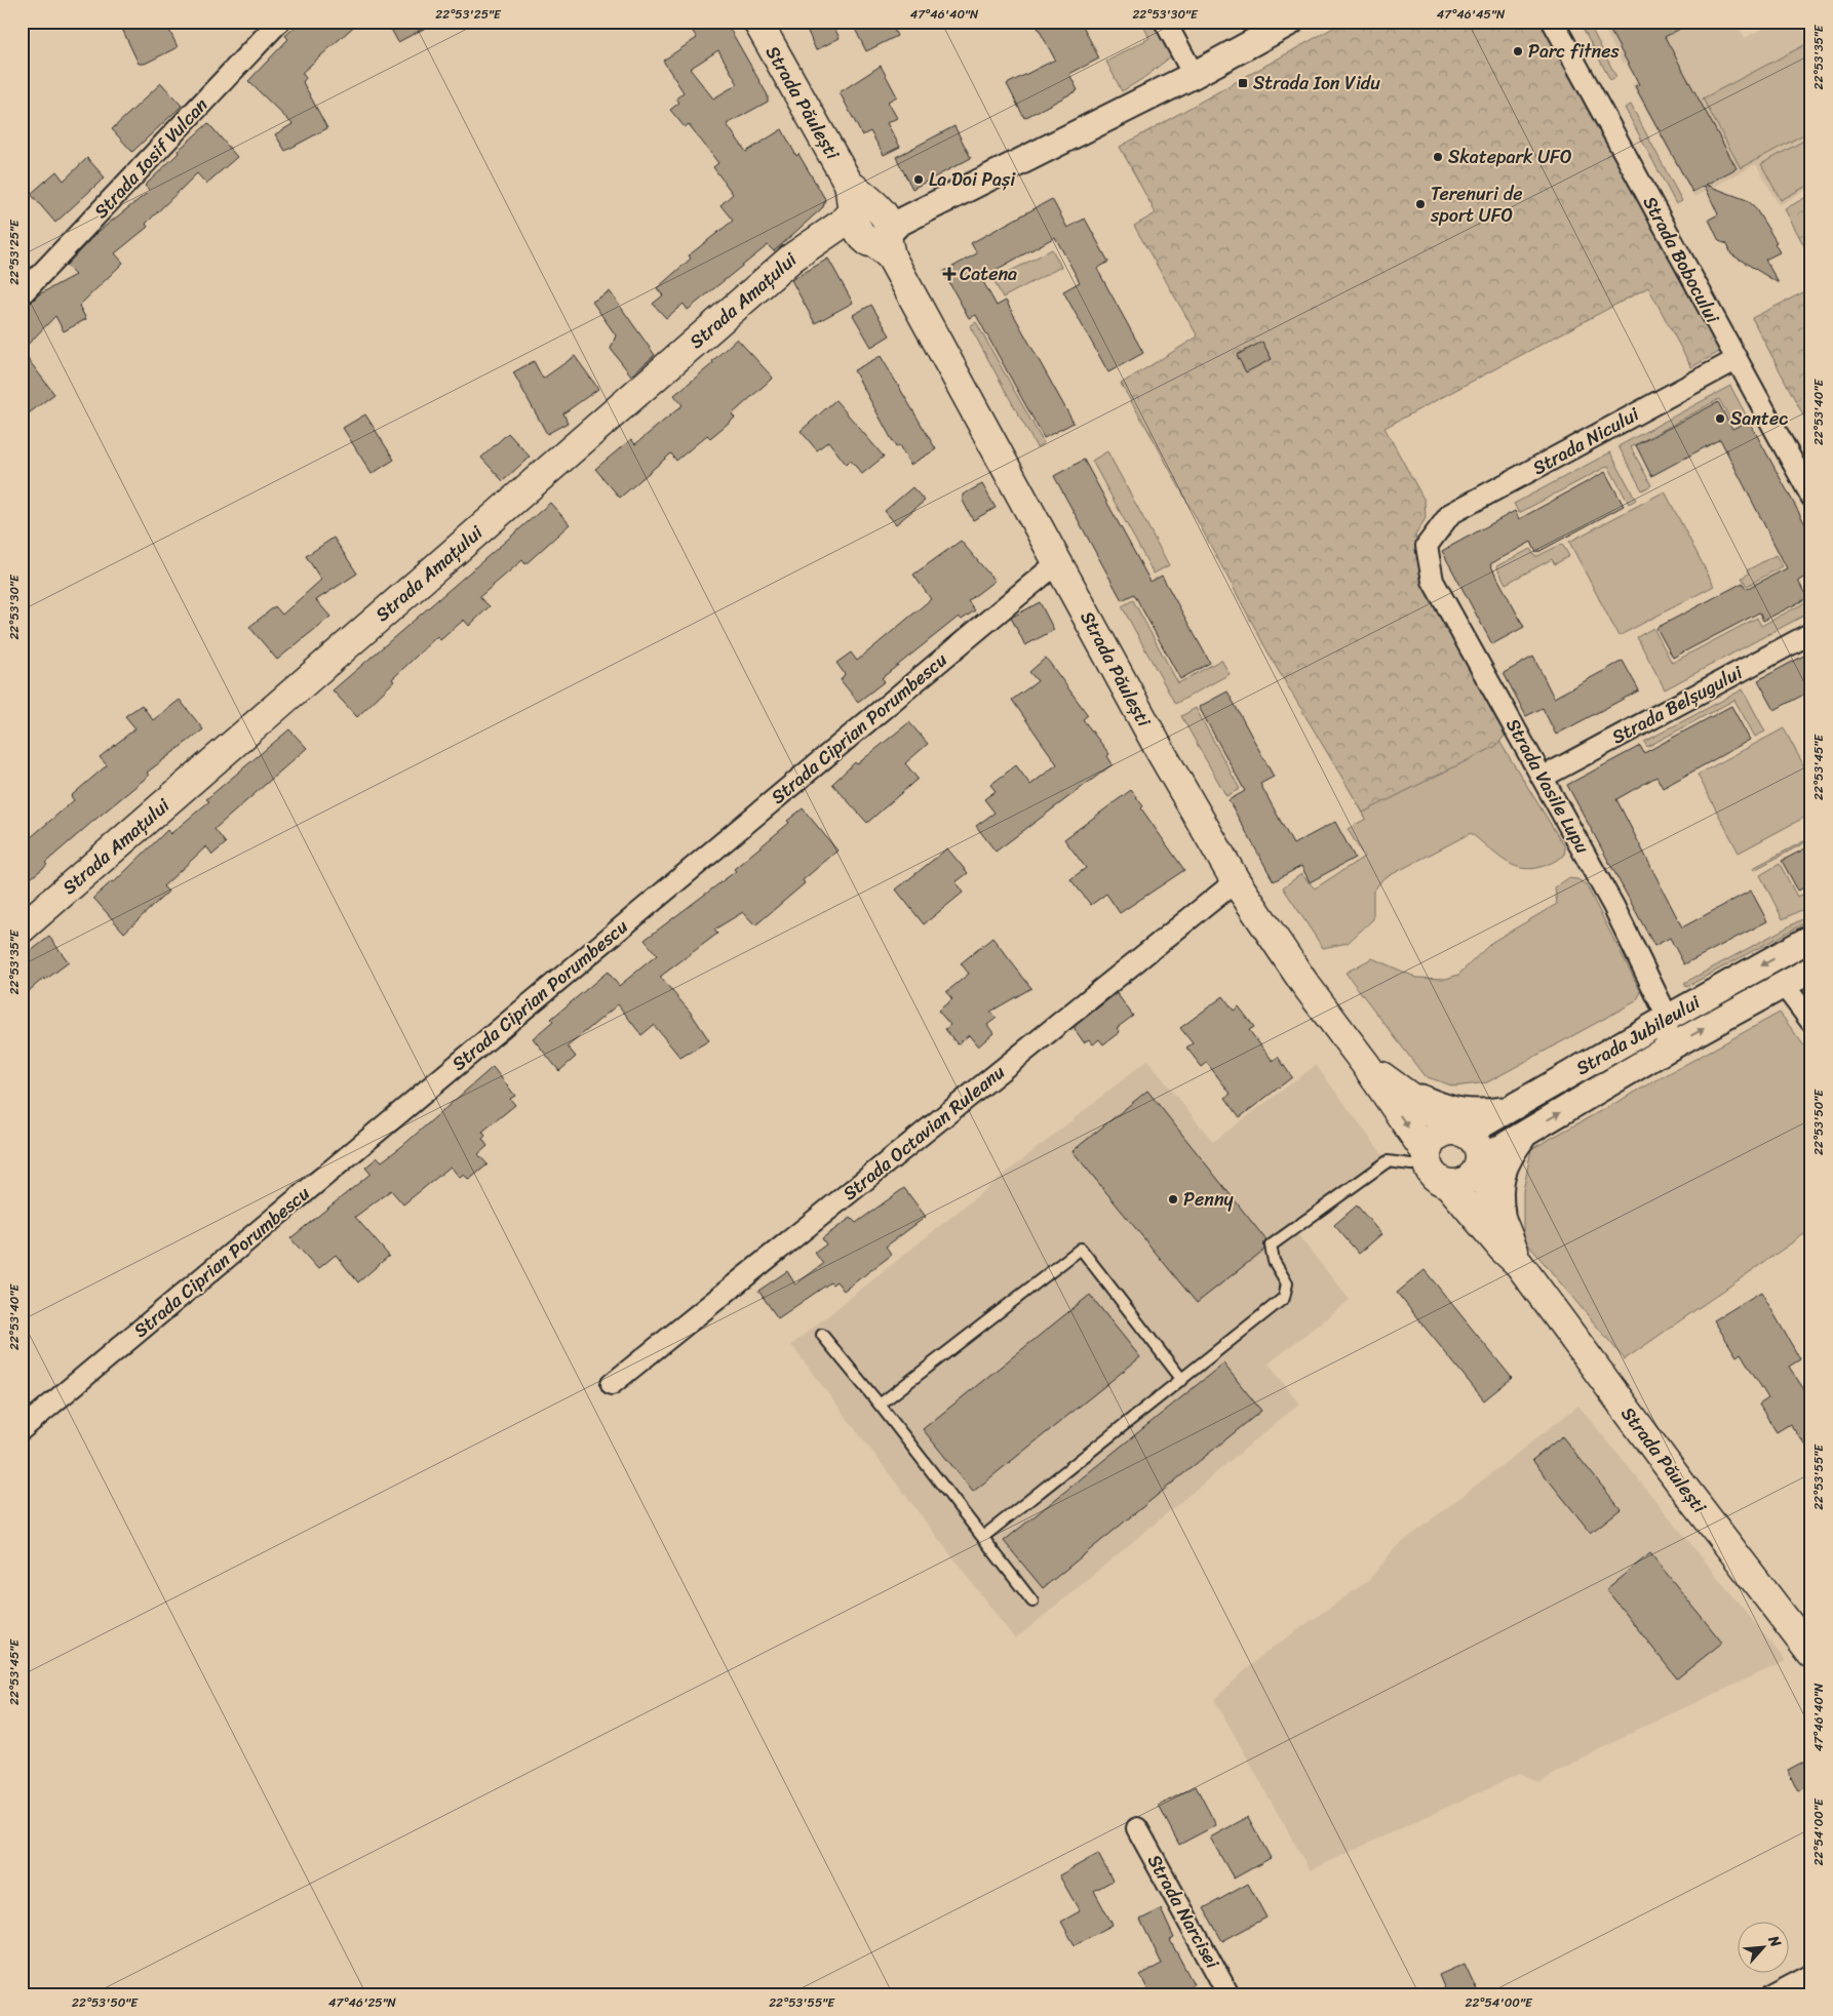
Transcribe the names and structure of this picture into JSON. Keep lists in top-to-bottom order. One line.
{"streets":{"main road":["Strada Păulești","Strada Amațului"],"street":["Strada Iosif Vulcan","Strada Bobocului","Strada Nicului","Strada Belșugului","Strada Ciprian Porumbescu","Strada Vasile Lupu","Strada Jubileului","Strada Octavian Ruleanu","Strada Narcisei"]},"crossings":[["Strada Păulești","Strada Amațului"],["Strada Păulești","Strada Ciprian Porumbescu"],["Strada Păulești","Strada Jubileului"],["Strada Păulești","Strada Octavian Ruleanu"],["Strada Bobocului","Strada Nicului"],["Strada Nicului","Strada Vasile Lupu"],["Strada Belșugului","Strada Vasile Lupu"],["Strada Vasile Lupu","Strada Jubileului"]],"places":{"other":["Parc fitnes","Skatepark UFO","La Doi Pași","Terenuri de sport UFO","Santec","Penny"],"transit":["Strada Ion Vidu"],"health":["Catena"]},"north":"top right","coordinates":["22°53'25\"E","47°46'40\"N","22°53'30\"E","47°46'45\"N","22°53'35\"E","22°53'40\"E","22°53'45\"E","22°53'50\"E","22°53'55\"E","22°54'00\"E","47°46'25\"N"]}
